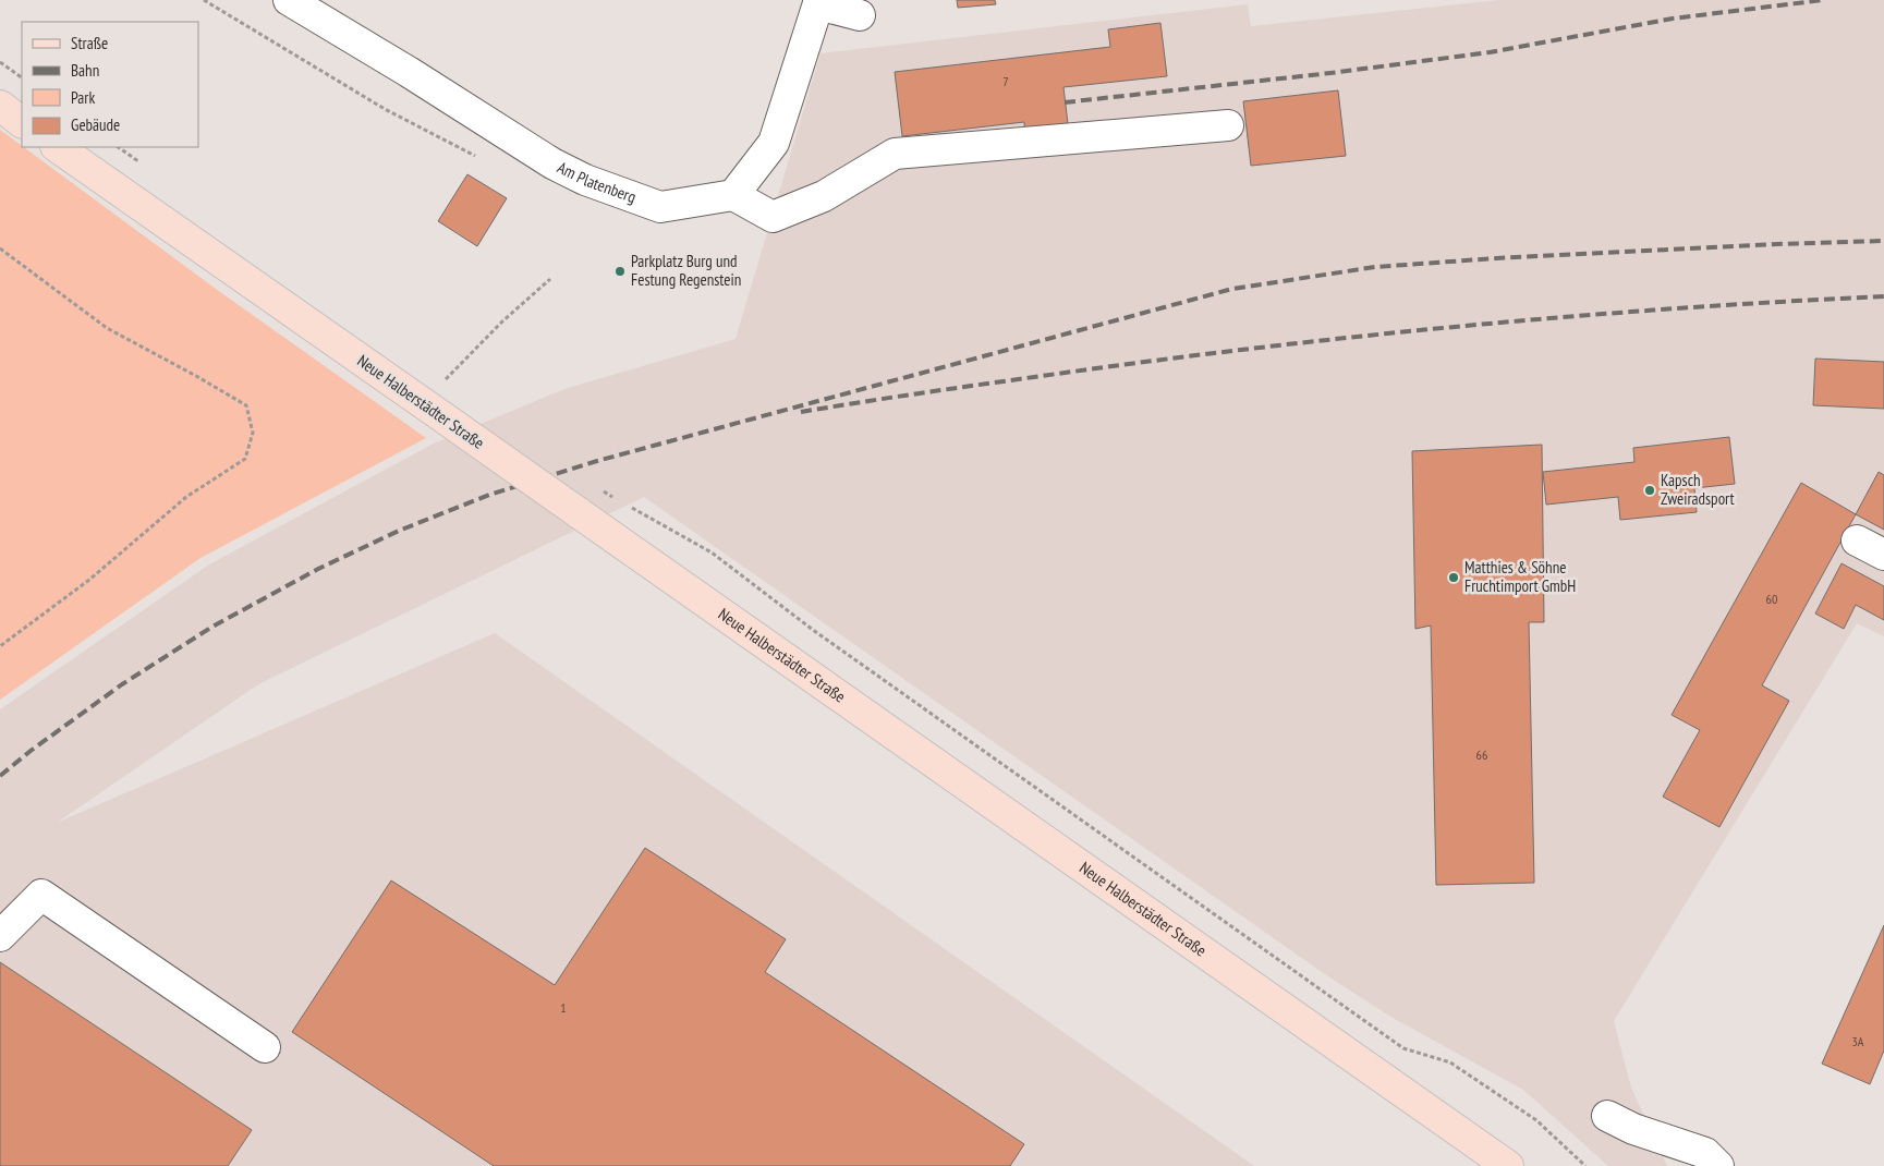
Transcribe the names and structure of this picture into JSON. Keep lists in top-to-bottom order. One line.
{"streets":{"main road":["Neue Halberstädter Straße"],"street":["Am Platenberg"]},"places":["Parkplatz Burg und Festung Regenstein","Kapsch Zweiradsport","Matthies & Söhne Fruchtimport GmbH"],"house_numbers":["7","60","66","1","3A"],"legend":["Straße","Bahn","Park","Gebäude"]}
